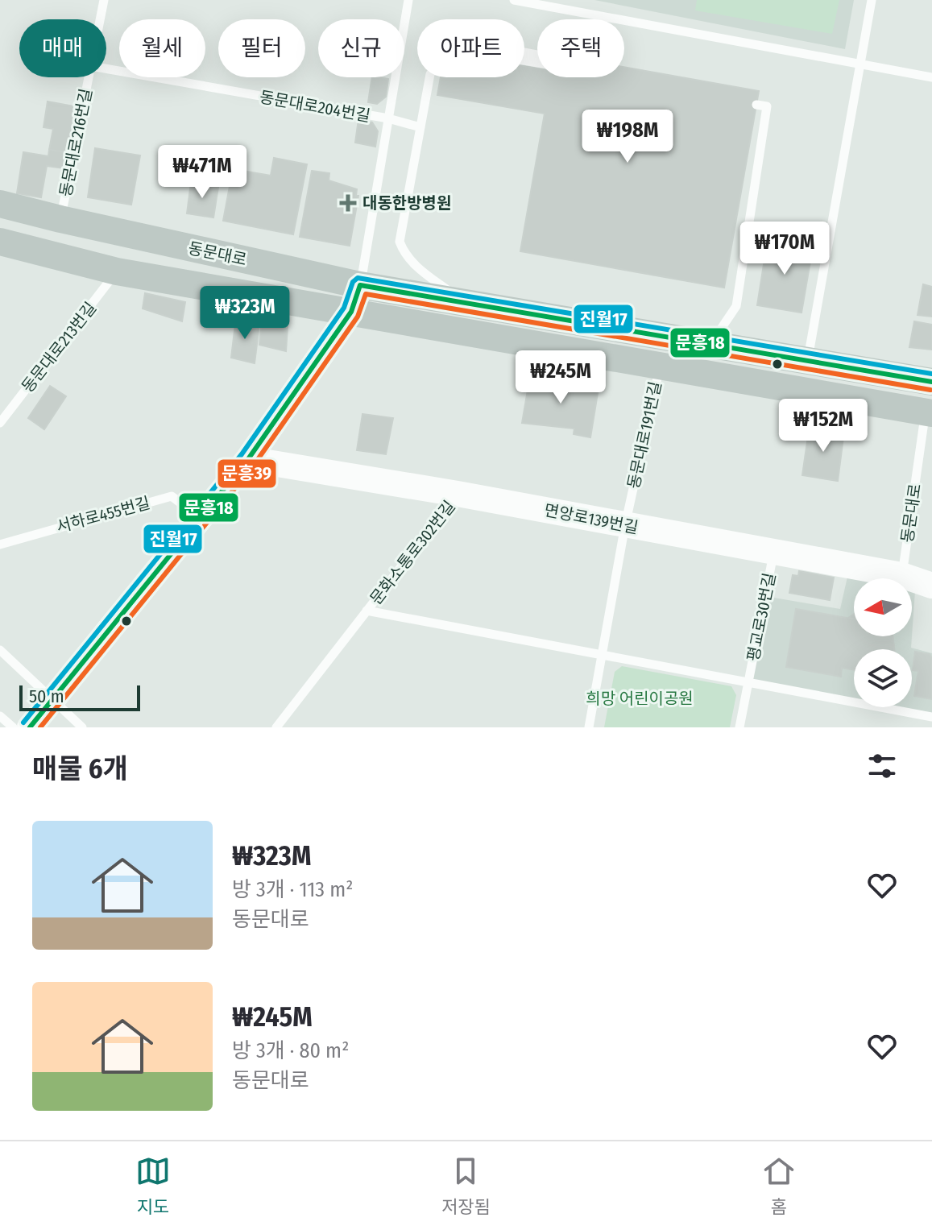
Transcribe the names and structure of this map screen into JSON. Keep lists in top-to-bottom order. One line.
{"streets":{"main road":["동문대로"],"street":["면앙로139번길"],"lane":["동문대로204번길","동문대로216번길","동문대로213번길","동문대로191번길","서하로455번길","문화소통로302번길","평교로30번길"]},"crossings":[["동문대로204번길","동문대로216번길"],["동문대로204번길","동문대로"],["동문대로216번길","동문대로"],["동문대로","동문대로213번길"],["동문대로","동문대로191번길"],["동문대로","면앙로139번길"],["동문대로191번길","면앙로139번길"],["동문대로191번길","문화소통로302번길"],["면앙로139번길","문화소통로302번길"],["면앙로139번길","평교로30번길"]],"parks":["희망 어린이공원"],"places":{"health":["대동한방병원"]},"lines":["transit line 진월17","transit line 문흥18","transit line 문흥39"],"scale_bar":"50 m","north":"left","page":{"chip":["매매","월세","필터","신규","아파트","주택"],"price":["₩198M","₩471M","₩170M","₩323M","₩245M","₩152M"],"scale":"50 m","heading":"매물 6개","list":[{"name":"₩323M","note":"방 3개 · 113 m² · 동문대로"},{"name":"₩245M","note":"방 3개 · 80 m² · 동문대로"}],"tabs":["지도","저장됨","홈"]}}
